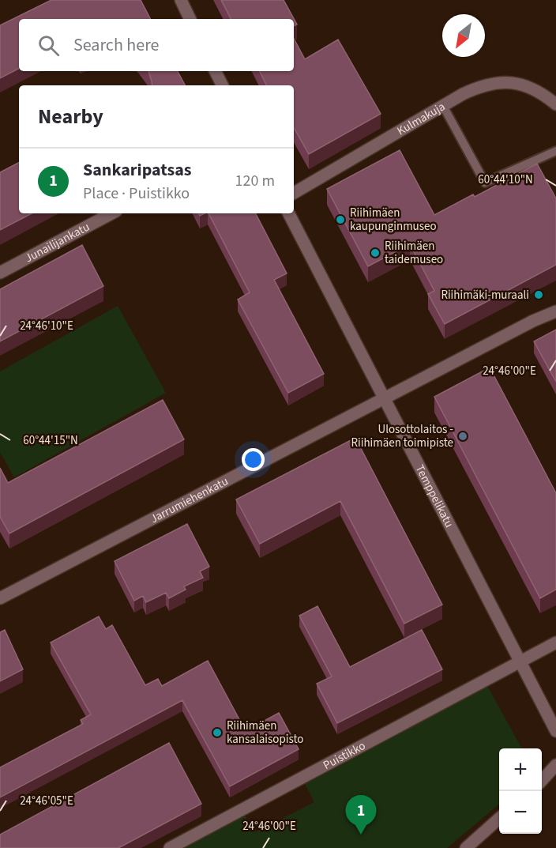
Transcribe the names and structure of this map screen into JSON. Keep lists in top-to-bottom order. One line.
{"streets":{"street":["Kulmakuja","Junailijankatu","Temppelikatu","Jarrumiehenkatu","Puistikko"]},"crossings":[["Temppelikatu","Jarrumiehenkatu"],["Temppelikatu","Puistikko"]],"places":["Riihimäen kaupunginmuseo","Riihimäen taidemuseo","Riihimäki-muraali","Ulosottolaitos - Riihimäen toimipiste","Riihimäen kansalaisopisto"],"north":"bottom left","page":{"search":"Search here","heading":"Nearby","list":[{"mark":"1","name":"Sankaripatsas","note":"Place · Puistikko","value":"120 m"}],"map_buttons":["+","−"],"pins":"1"},"coordinates":["60°44'10\"N","24°46'10\"E","24°46'00\"E","60°44'15\"N","24°46'05\"E"]}
